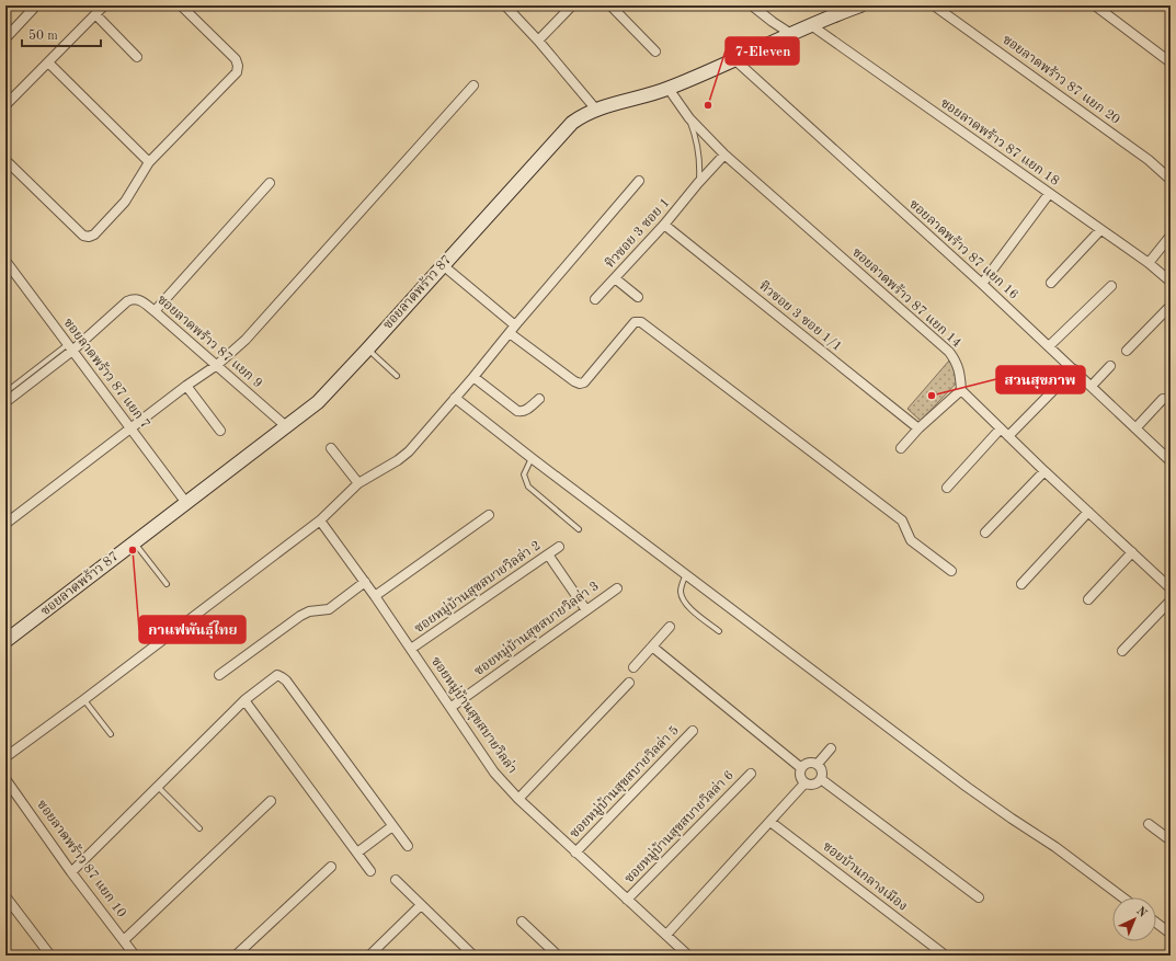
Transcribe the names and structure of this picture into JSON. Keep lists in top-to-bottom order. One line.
{"streets":{"street":["ซอยลาดพร้าว 87 แยก 20","ซอยลาดพร้าว 87 แยก 18","ทิวซอย 3 ซอย 1","ซอยลาดพร้าว 87 แยก 16","ซอยลาดพร้าว 87","ซอยลาดพร้าว 87 แยก 14","ทิวซอย 3 ซอย 1/1","ซอยลาดพร้าว 87 แยก 9","ซอยลาดพร้าว 87 แยก 7","ซอยหมู่บ้านสุขสบายวิลล่า 2","ซอยหมู่บ้านสุขสบายวิลล่า 3","ซอยหมู่บ้านสุขสบายวิลล่า","ซอยหมู่บ้านสุขสบายวิลล่า 5","ซอยหมู่บ้านสุขสบายวิลล่า 6","ซอยลาดพร้าว 87 แยก 10","ซอยบ้านกลางเมือง"]},"crossings":[["ซอยลาดพร้าว 87 แยก 18","ซอยลาดพร้าว 87"],["ทิวซอย 3 ซอย 1","ซอยลาดพร้าว 87 แยก 14"],["ทิวซอย 3 ซอย 1","ทิวซอย 3 ซอย 1/1"],["ซอยลาดพร้าว 87 แยก 16","ซอยลาดพร้าว 87"],["ซอยลาดพร้าว 87","ซอยลาดพร้าว 87 แยก 14"],["ซอยลาดพร้าว 87","ซอยลาดพร้าว 87 แยก 9"],["ซอยลาดพร้าว 87","ซอยลาดพร้าว 87 แยก 7"],["ซอยลาดพร้าว 87 แยก 9","ซอยลาดพร้าว 87 แยก 7"],["ซอยหมู่บ้านสุขสบายวิลล่า 2","ซอยหมู่บ้านสุขสบายวิลล่า"],["ซอยหมู่บ้านสุขสบายวิลล่า 3","ซอยหมู่บ้านสุขสบายวิลล่า"],["ซอยหมู่บ้านสุขสบายวิลล่า","ซอยหมู่บ้านสุขสบายวิลล่า 5"],["ซอยหมู่บ้านสุขสบายวิลล่า","ซอยหมู่บ้านสุขสบายวิลล่า 6"]],"places":["7-Eleven","สวนสุขภาพ","กาแฟพันธ์ุไทย"],"scale_bar":"50 m","north":"top right"}
